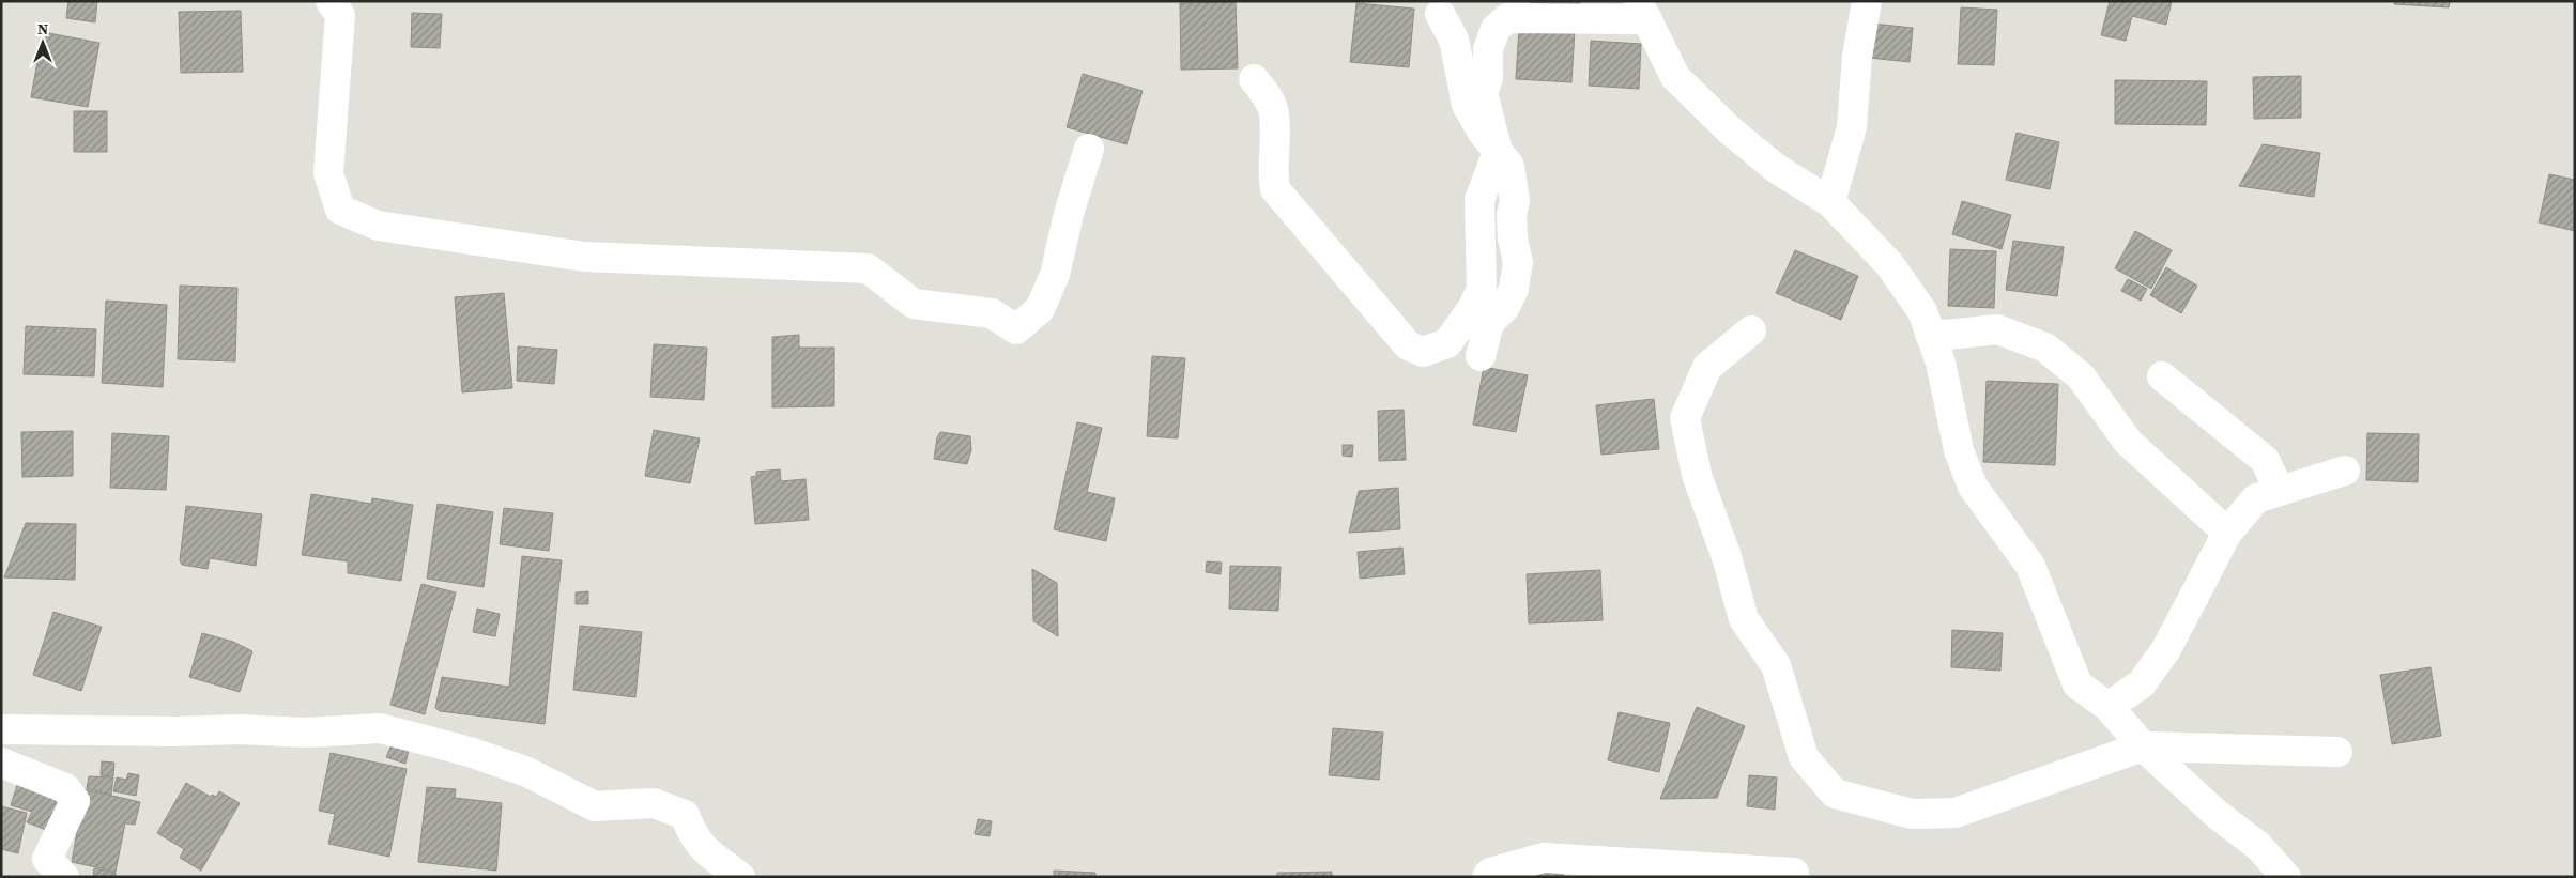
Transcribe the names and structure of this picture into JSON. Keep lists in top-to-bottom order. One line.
{"north":"top"}
